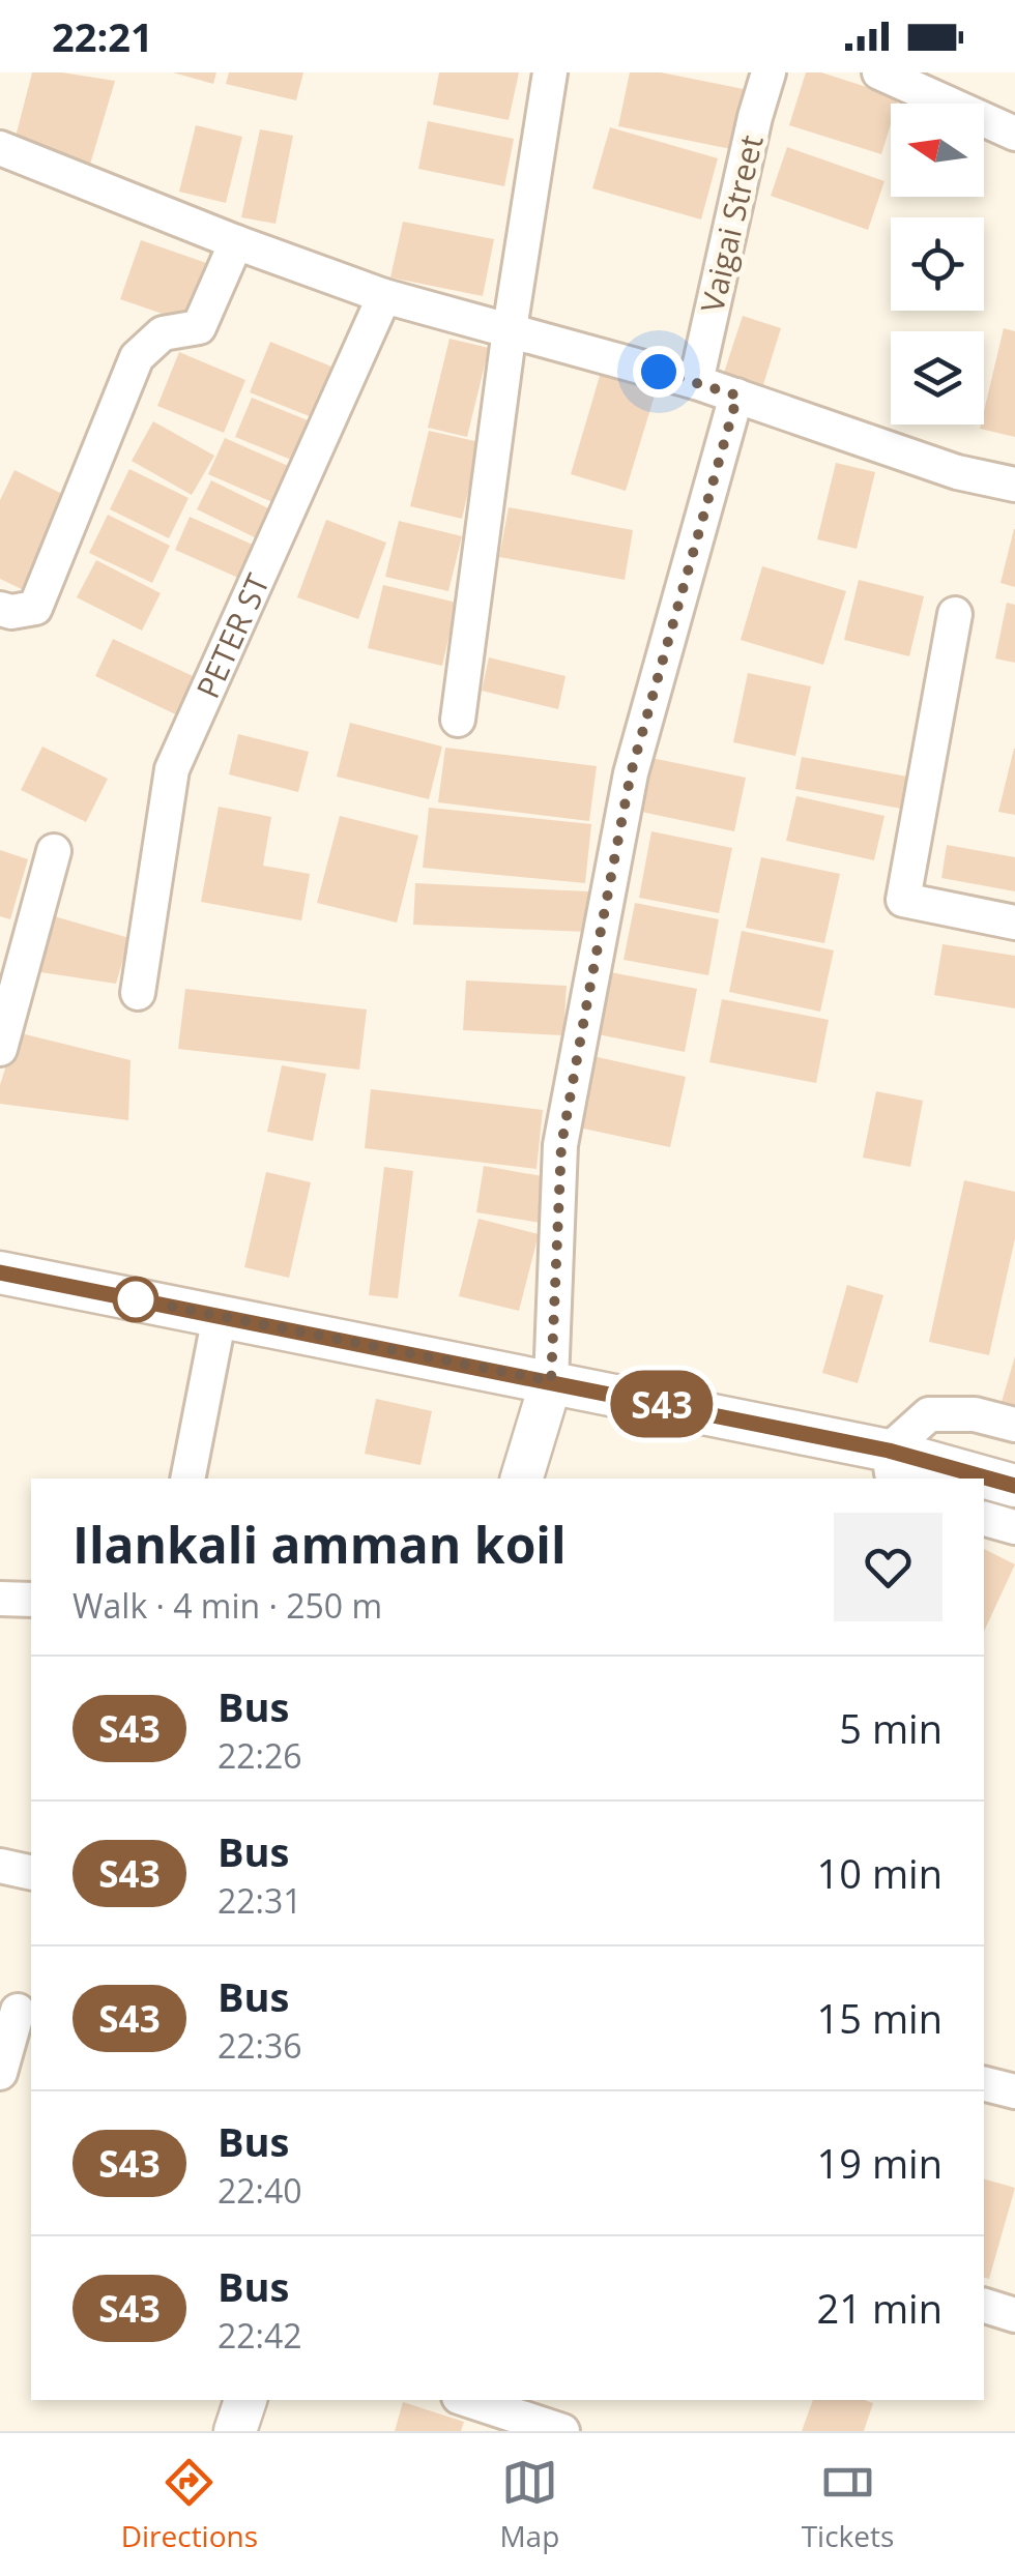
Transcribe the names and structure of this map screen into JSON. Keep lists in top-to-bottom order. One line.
{"streets":{"street":["Vaigai Street","PETER ST"]},"lines":["bus line S43"],"north":"left","page":{"status":"22:21","on_map":"S43","heading":["Ilankali amman koil","Walk · 4 min · 250 m"],"list":[{"mark":"S43","name":"Bus","note":"22:26","value":"5 min"},{"mark":"S43","name":"Bus","note":"22:31","value":"10 min"},{"mark":"S43","name":"Bus","note":"22:36","value":"15 min"},{"mark":"S43","name":"Bus","note":"22:40","value":"19 min"},{"mark":"S43","name":"Bus","note":"22:42","value":"21 min"}],"tabs":["Directions","Map","Tickets"]}}
